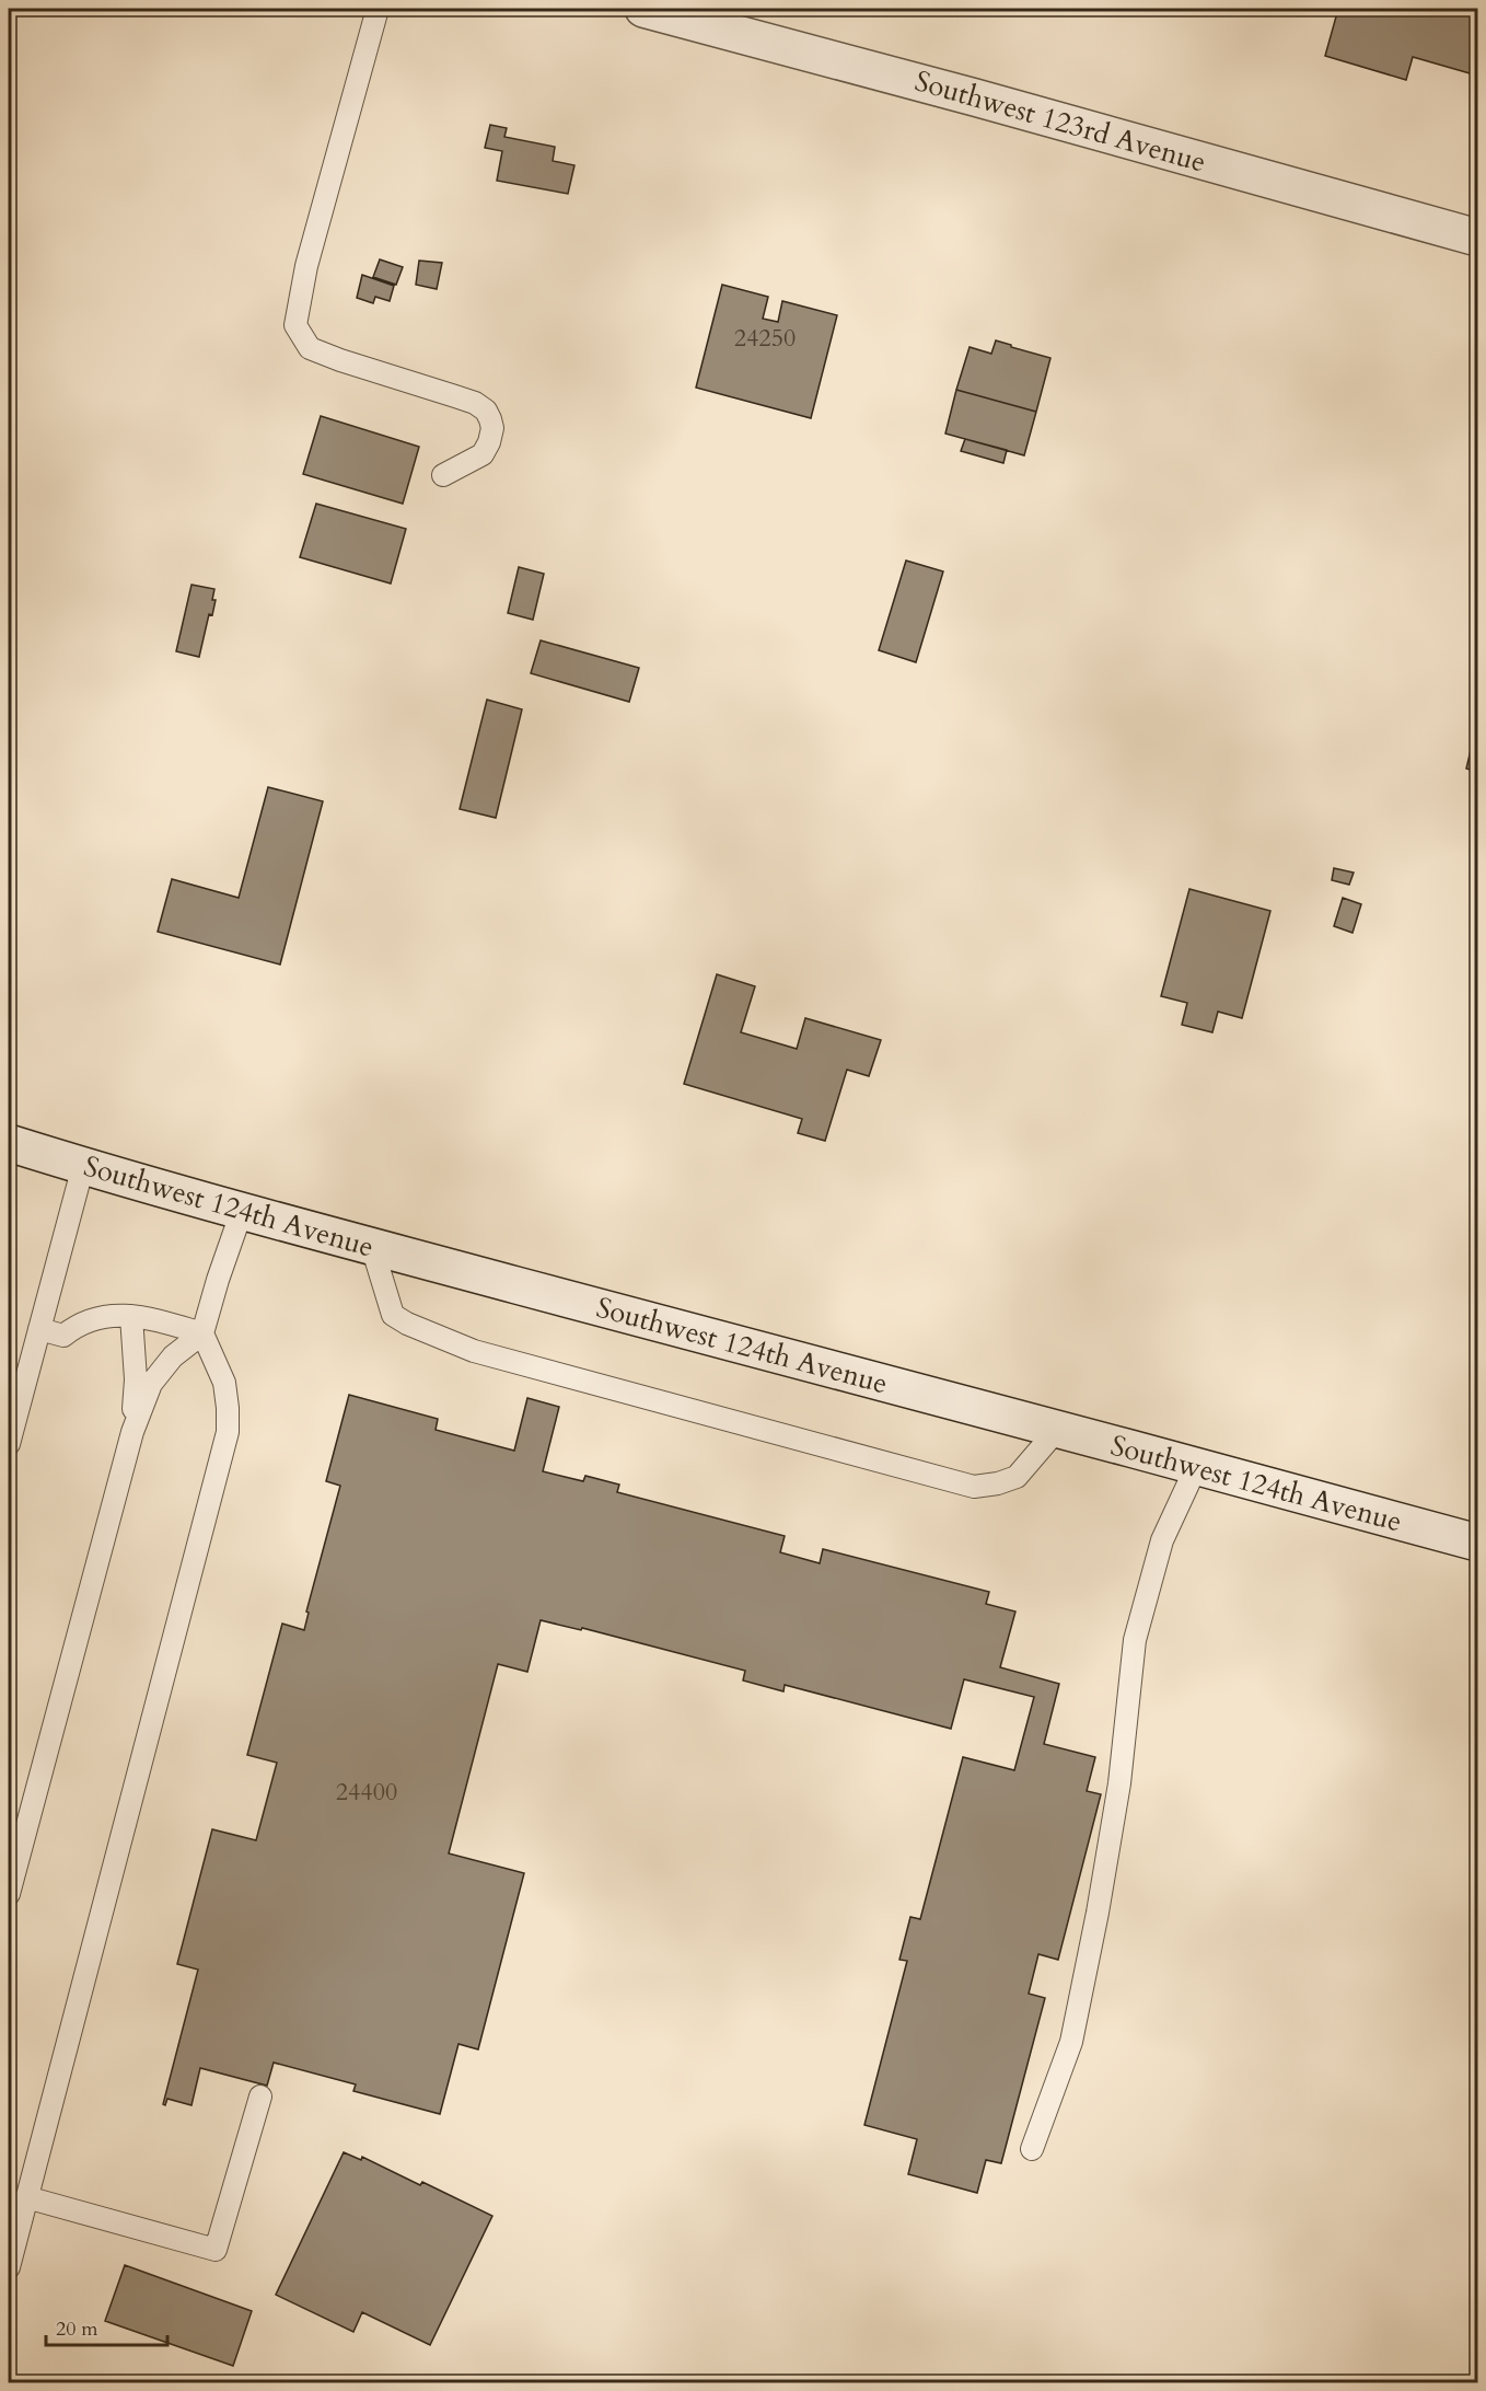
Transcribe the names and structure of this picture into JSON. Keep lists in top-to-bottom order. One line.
{"streets":{"street":["Southwest 123rd Avenue","Southwest 124th Avenue"]},"house_numbers":["24250","24400"],"scale_bar":"20 m"}
